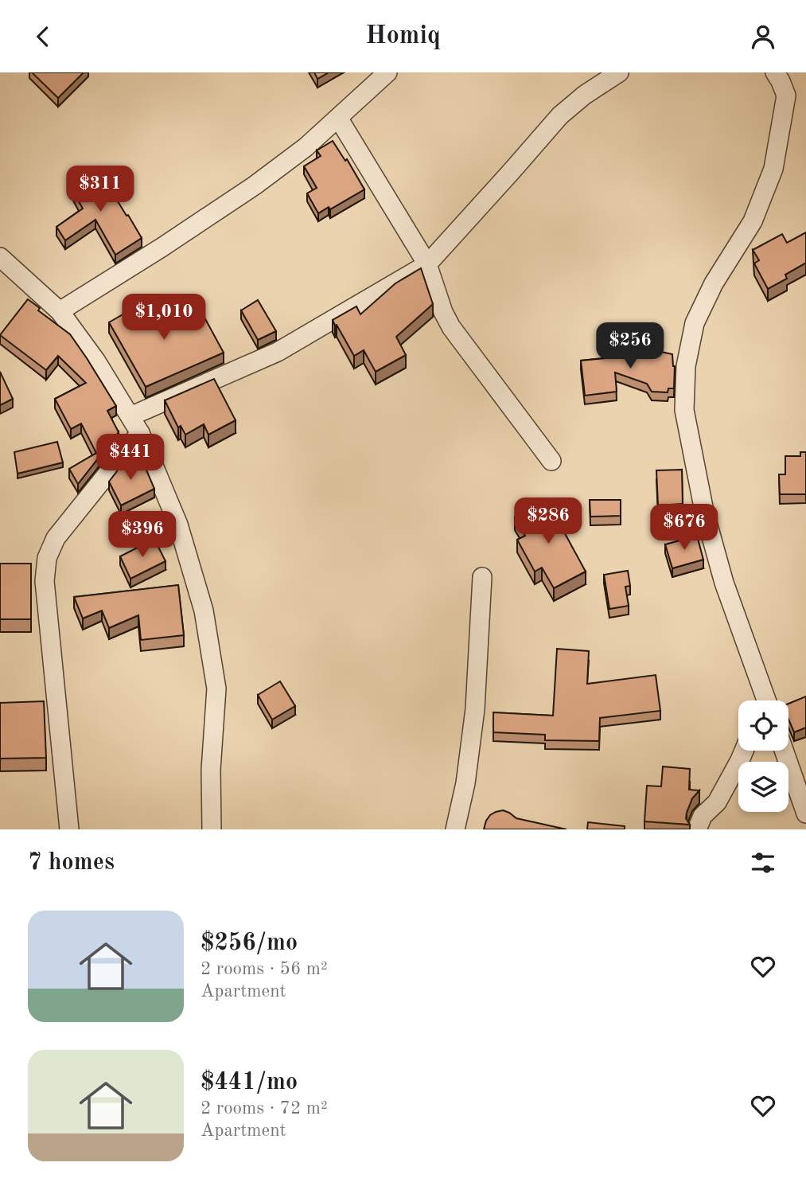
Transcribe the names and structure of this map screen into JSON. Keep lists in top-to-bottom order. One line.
{"page":{"header":"Homiq","price":["$311","$1,010","$256","$441","$286","$676","$396"],"heading":"7 homes","list":[{"name":"$256/mo","note":"2 rooms · 56 m² · Apartment"},{"name":"$441/mo","note":"2 rooms · 72 m² · Apartment"}]}}
